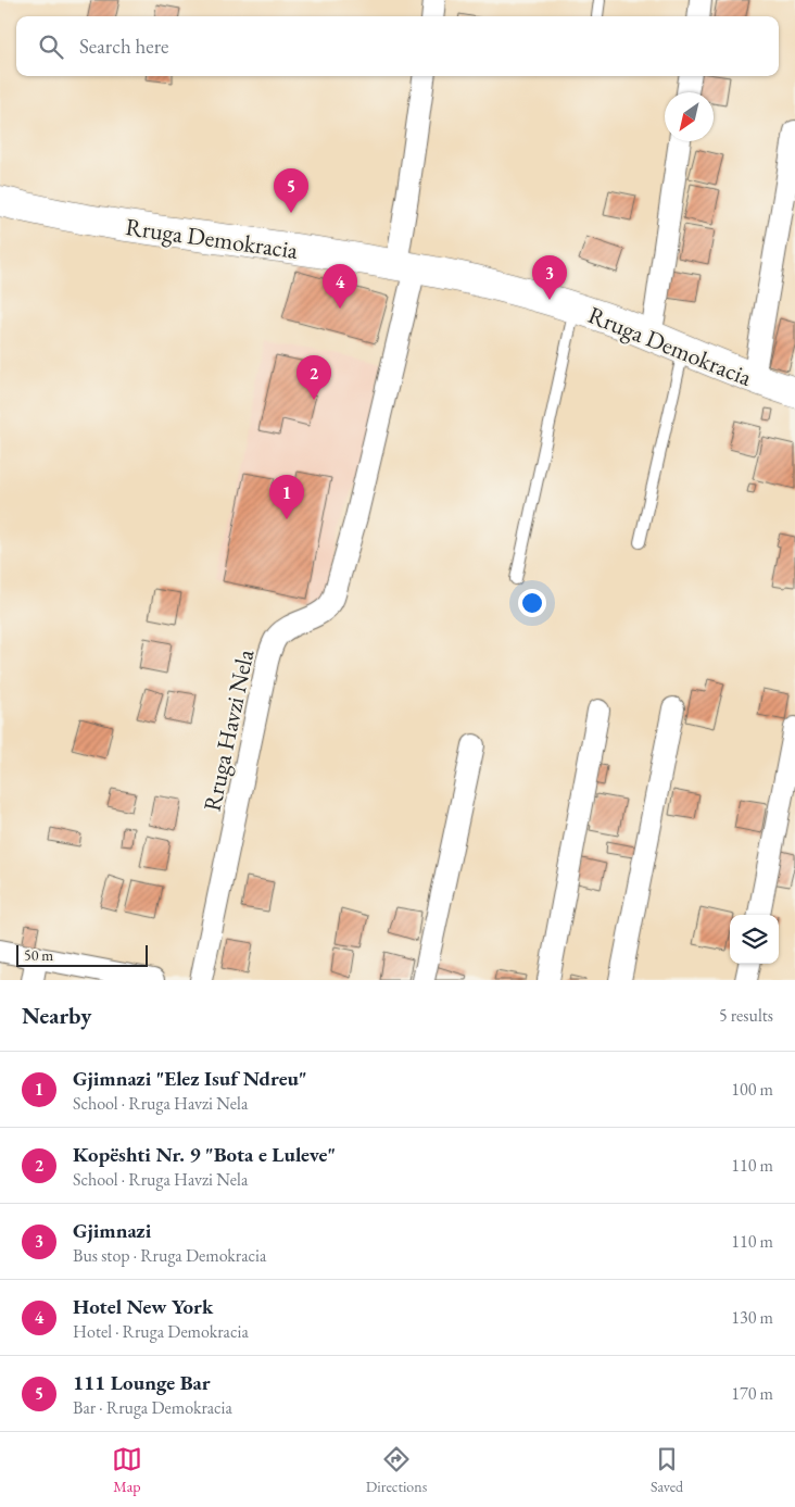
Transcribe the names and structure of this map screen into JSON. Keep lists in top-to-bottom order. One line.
{"streets":{"main road":["Rruga Demokracia"],"street":["Rruga Havzi Nela"]},"crossings":[["Rruga Demokracia","Rruga Havzi Nela"]],"scale_bar":"50 m","north":"bottom left","page":{"search":"Search here","pins":["5","3","4","2","1"],"scale":"50 m","heading":["Nearby","5 results"],"list":[{"mark":"1","name":"Gjimnazi \"Elez Isuf Ndreu\"","note":"School · Rruga Havzi Nela","value":"100 m"},{"mark":"2","name":"Kopështi Nr. 9 \"Bota e Luleve\"","note":"School · Rruga Havzi Nela","value":"110 m"},{"mark":"3","name":"Gjimnazi","note":"Bus stop · Rruga Demokracia","value":"110 m"},{"mark":"4","name":"Hotel New York","note":"Hotel · Rruga Demokracia","value":"130 m"},{"mark":"5","name":"111 Lounge Bar","note":"Bar · Rruga Demokracia","value":"170 m"}],"nav":["Map","Directions","Saved"]}}
